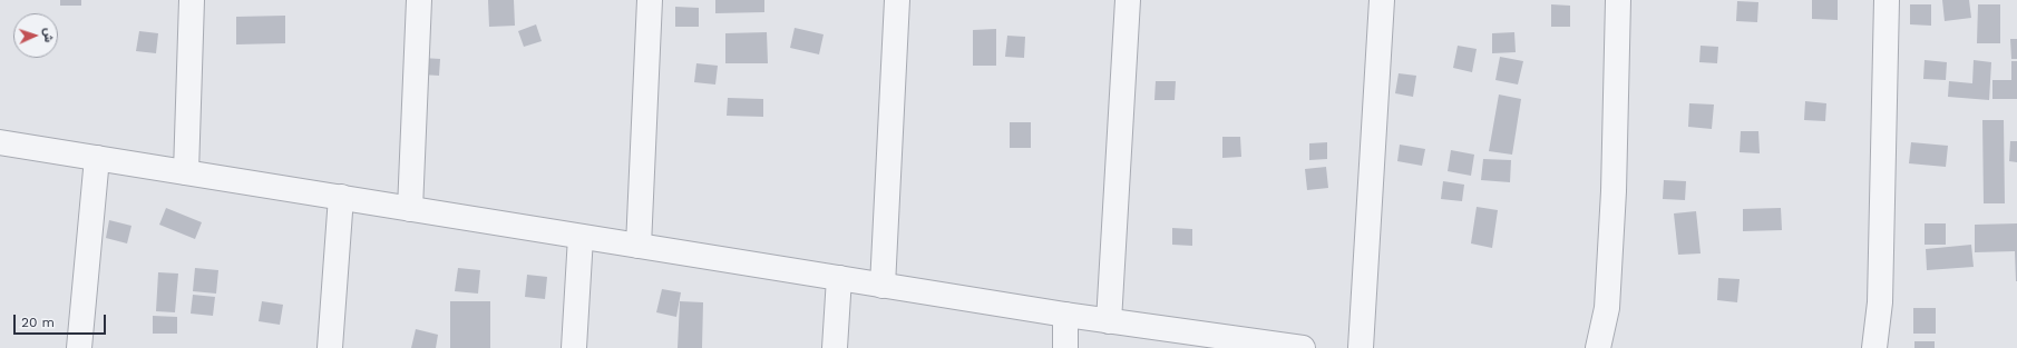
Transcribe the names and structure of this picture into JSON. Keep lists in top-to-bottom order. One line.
{"scale_bar":"20 m","north":"right"}
